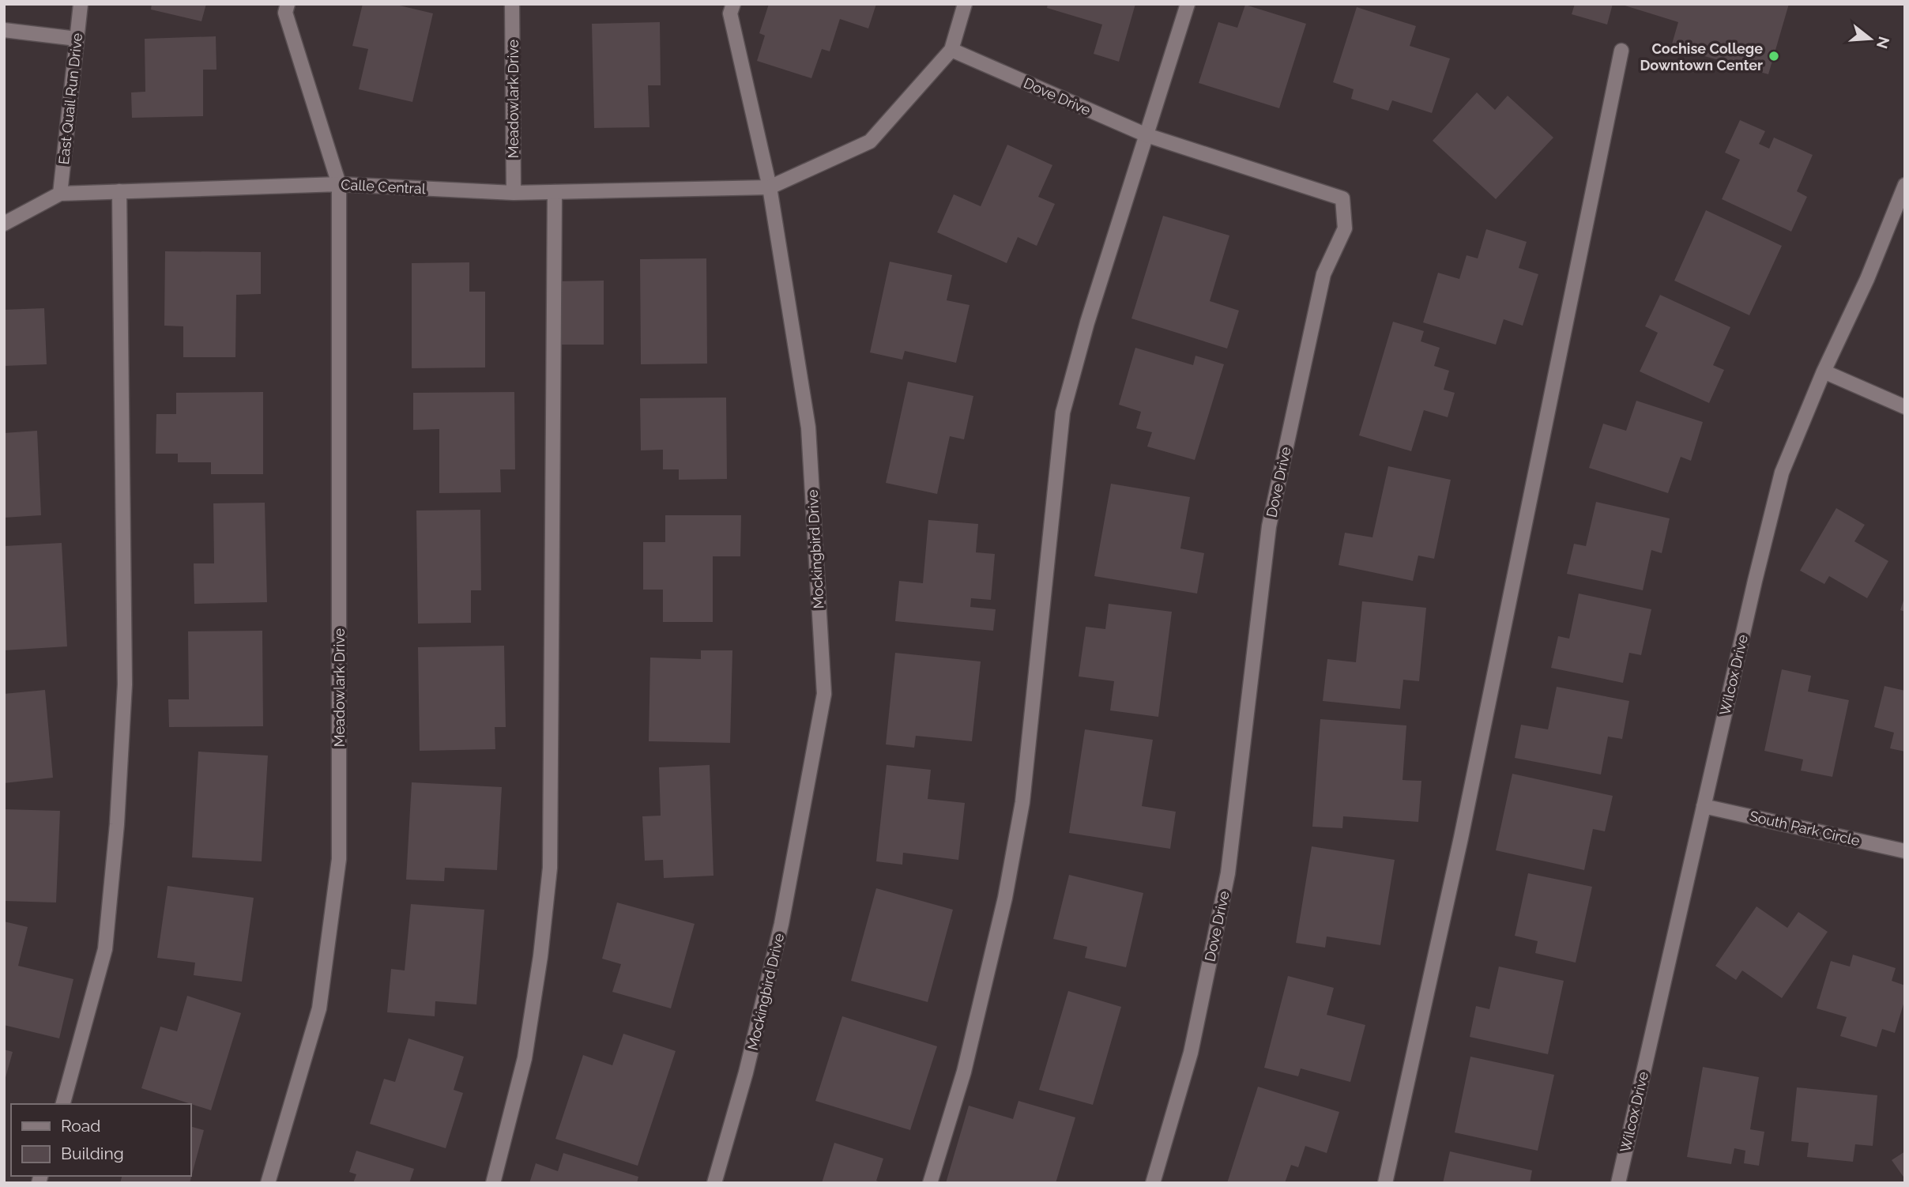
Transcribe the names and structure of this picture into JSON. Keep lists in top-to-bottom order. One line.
{"streets":{"street":["Dove Drive","East Quail Run Drive","Meadowlark Drive","Calle Central","Mockingbird Drive","Wilcox Drive","South Park Circle"]},"crossings":[["East Quail Run Drive","Calle Central"],["Meadowlark Drive","Calle Central"],["Calle Central","Mockingbird Drive"],["Wilcox Drive","South Park Circle"]],"places":["Cochise College Downtown Center"],"legend":["Road","Building"],"north":"right"}
